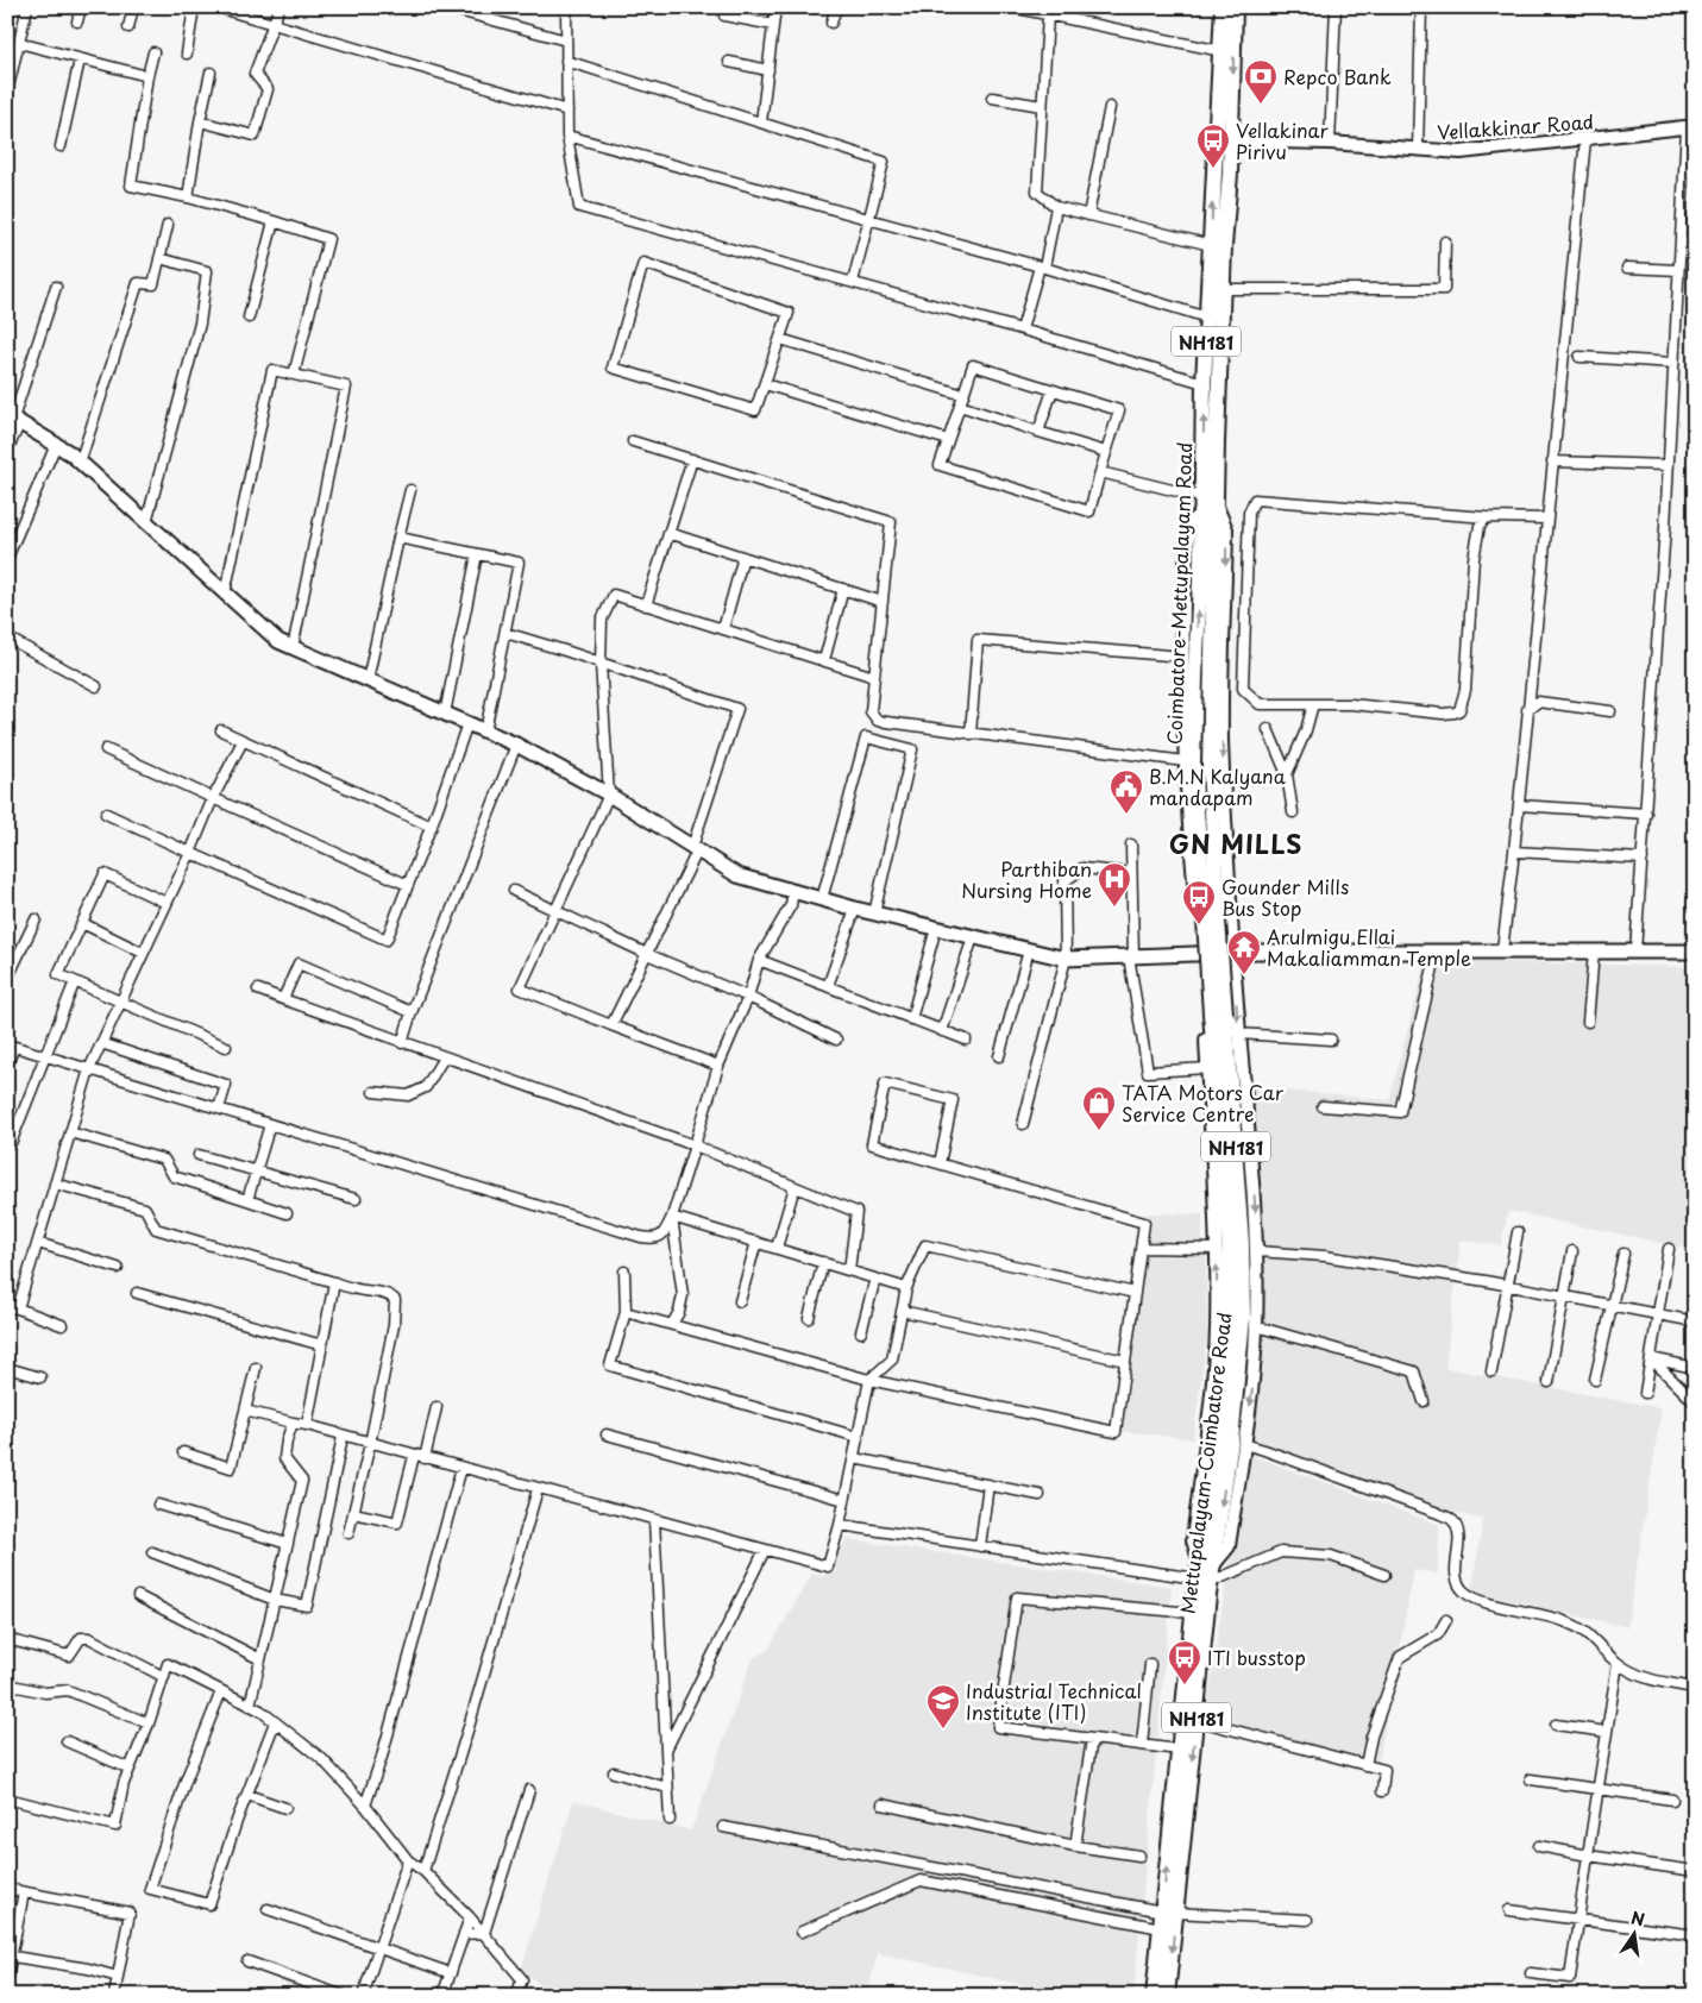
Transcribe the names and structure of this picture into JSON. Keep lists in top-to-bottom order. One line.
{"streets":{"highway":["NH181","Coimbatore-Mettupalayam Road","Mettupalayam-Coimbatore Road"],"street":["Vellakkinar Road"]},"crossings":[["Vellakkinar Road","Coimbatore-Mettupalayam Road"],["Vellakkinar Road","Mettupalayam-Coimbatore Road"],["NH181","Mettupalayam-Coimbatore Road"],["Coimbatore-Mettupalayam Road","Mettupalayam-Coimbatore Road"]],"one_way":["Coimbatore-Mettupalayam Road"],"districts":["GN MILLS"],"places":{"bank":["Repco Bank"],"bus stop":["Vellakinar Pirivu","Gounder Mills Bus Stop","ITI busstop"],"public building":["B.M.N Kalyana mandapam"],"hospital":["Parthiban Nursing Home"],"temple":["Arulmigu Ellai Makaliamman Temple"],"shop":["TATA Motors Car Service Centre"],"school or university":["Industrial Technical Institute (ITI)"]},"north":"top"}
